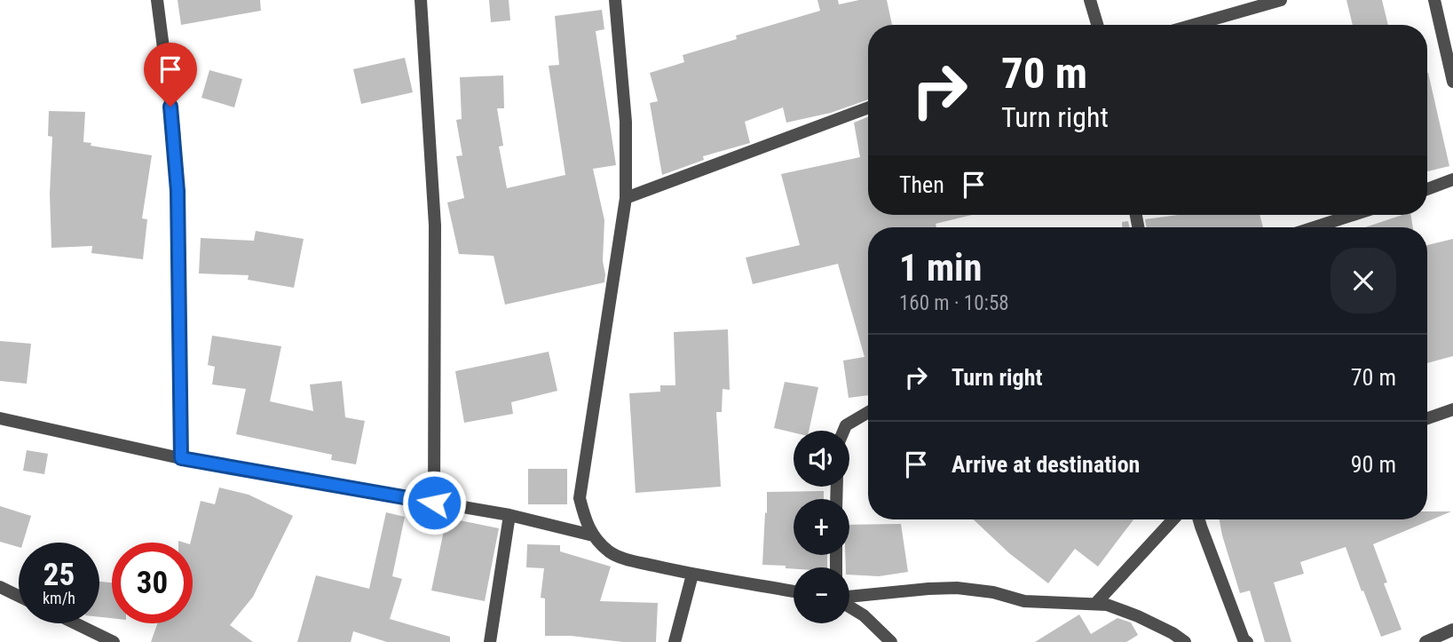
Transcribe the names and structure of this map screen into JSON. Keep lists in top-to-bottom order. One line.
{"page":{"turn":["70 m","Turn right"],"then":"Then","heading":["1 min","160 m · 10:58"],"list":[{"name":"Turn right","value":"70 m"},{"name":"Arrive at destination","value":"90 m"}],"map_buttons":["+","−"],"speed":"25 km/h","limit":"30"}}
